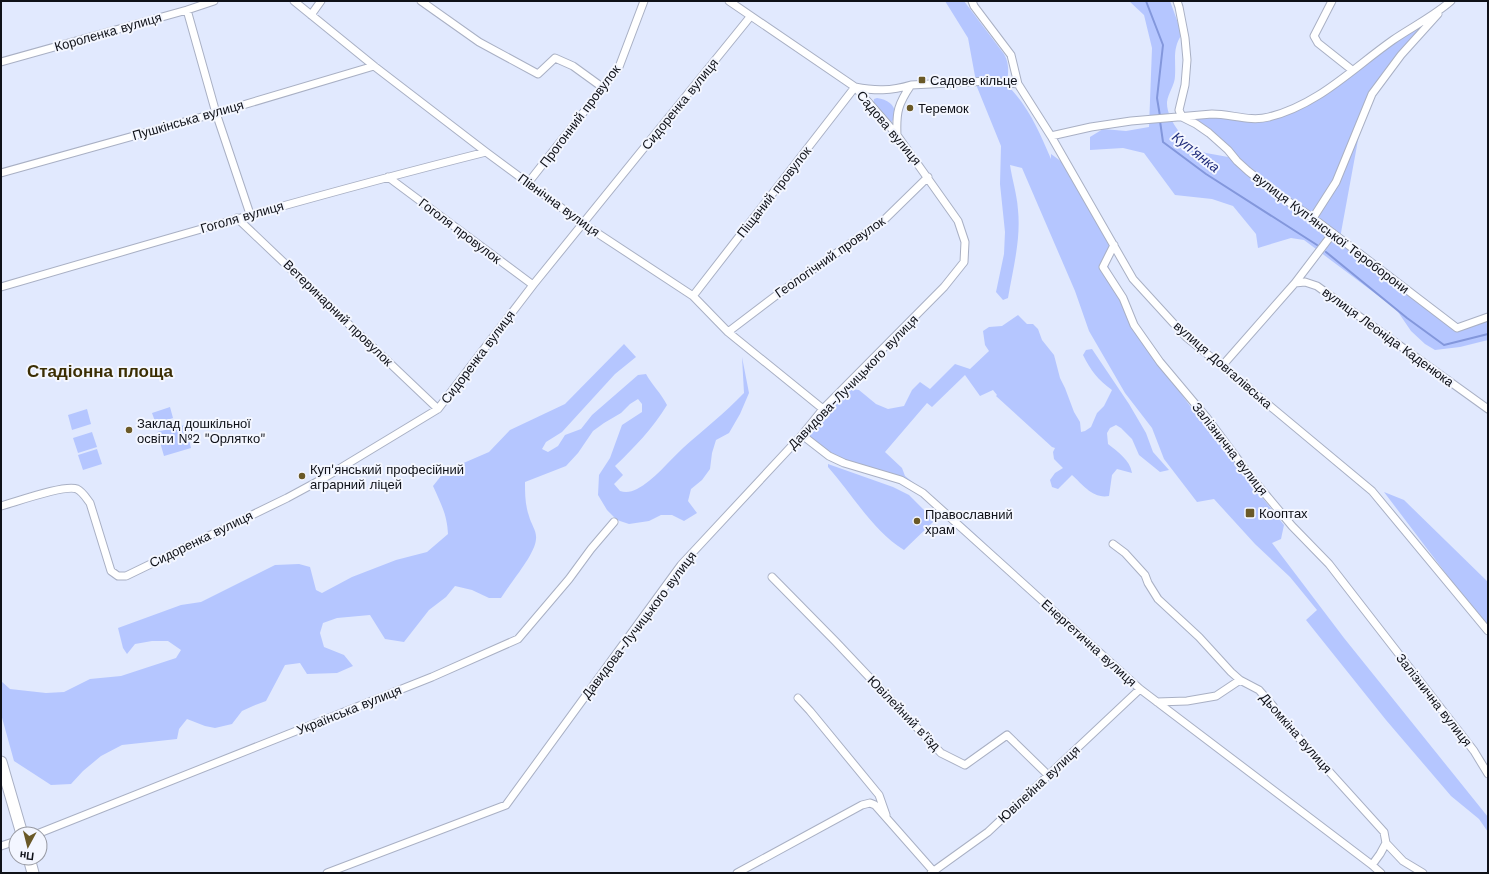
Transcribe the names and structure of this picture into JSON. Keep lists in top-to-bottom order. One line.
{"streets":{"street":["Короленка вулиця","Сидоренка вулиця","Прогонний провулок","Пушкінська вулиця","Садова вулиця","Піщаний провулок","Північна вулиця","Гоголя вулиця","Гоголя провулок","вулиця Куп'янської Тероборони","Геологічний провулок","Ветеринарний провулок","вулиця Леоніда Каденюка","вулиця Довгалівська","Давидова-Лучицького вулиця","Залізнична вулиця","Енергетична вулиця","Українська вулиця","Ювілейний в'їзд","Дьомкіна вулиця","Ювілейна вулиця"]},"crossings":[["Сидоренка вулиця","Садова вулиця"],["Сидоренка вулиця","Північна вулиця"],["Сидоренка вулиця","Гоголя провулок"],["Сидоренка вулиця","Ветеринарний провулок"],["Прогонний провулок","Північна вулиця"],["Пушкінська вулиця","Північна вулиця"],["Садова вулиця","Піщаний провулок"],["Садова вулиця","Геологічний провулок"],["Садова вулиця","Давидова-Лучицького вулиця"],["Піщаний провулок","Північна вулиця"],["Північна вулиця","Гоголя вулиця"],["Північна вулиця","Геологічний провулок"],["Північна вулиця","Давидова-Лучицького вулиця"],["Гоголя вулиця","Гоголя провулок"],["Гоголя вулиця","Ветеринарний провулок"],["вулиця Довгалівська","Залізнична вулиця"],["Давидова-Лучицького вулиця","Енергетична вулиця"],["Енергетична вулиця","Ювілейна вулиця"],["Ювілейний в'їзд","Ювілейна вулиця"]],"districts":["Стадіонна площа"],"water":["Куп'янка"],"places":{"transit":["Садове кільце","Кооптах"],"other":["Теремок","Заклад дошкільної освіти №2 \"Орлятко\"","Куп'янський професійний аграрний ліцей","Православний храм"]},"north":"bottom"}
